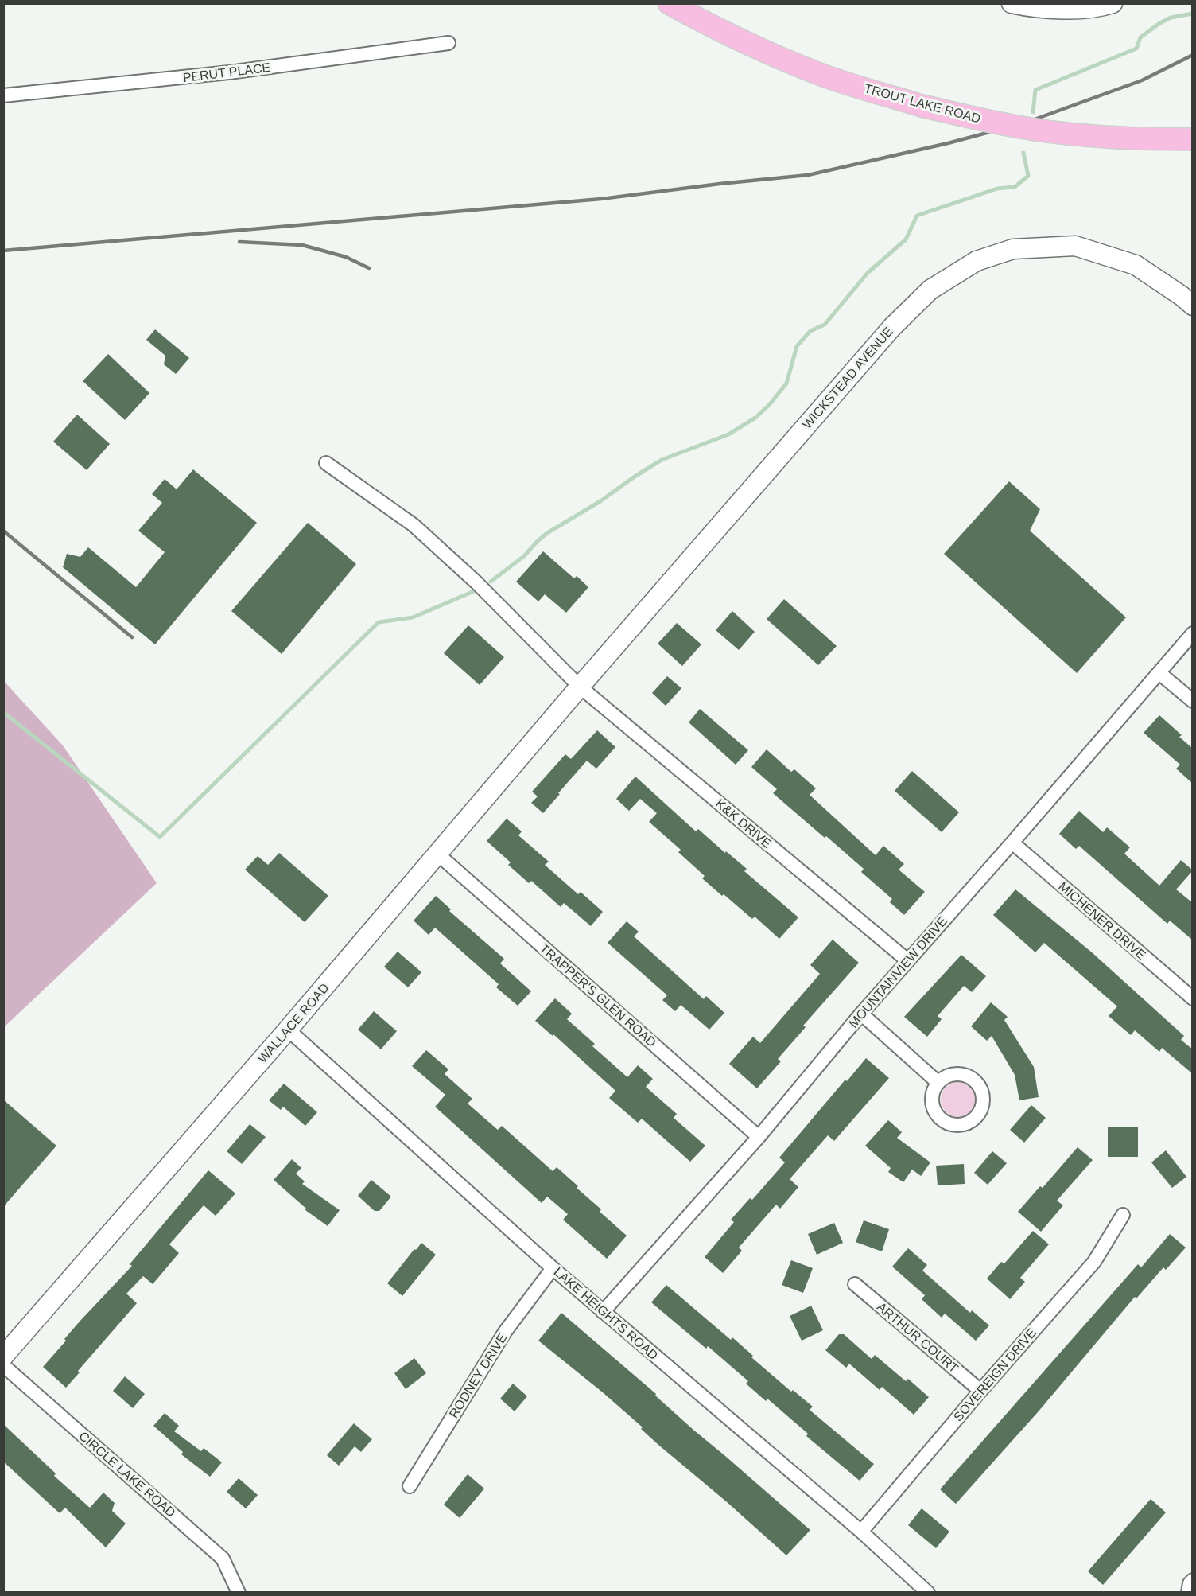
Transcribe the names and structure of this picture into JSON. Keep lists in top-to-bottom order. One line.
{"streets":{"main road":["TROUT LAKE ROAD"],"street":["PERUT PLACE","WICKSTEAD AVENUE","K&K DRIVE","MICHENER DRIVE","MOUNTAINVIEW DRIVE","TRAPPER'S GLEN ROAD","WALLACE ROAD","LAKE HEIGHTS ROAD","ARTHUR COURT","SOVEREIGN DRIVE","RODNEY DRIVE","CIRCLE LAKE ROAD"]},"crossings":[["WICKSTEAD AVENUE","K&K DRIVE"],["WICKSTEAD AVENUE","WALLACE ROAD"],["K&K DRIVE","MOUNTAINVIEW DRIVE"],["K&K DRIVE","WALLACE ROAD"],["MICHENER DRIVE","MOUNTAINVIEW DRIVE"],["MOUNTAINVIEW DRIVE","TRAPPER'S GLEN ROAD"],["MOUNTAINVIEW DRIVE","LAKE HEIGHTS ROAD"],["TRAPPER'S GLEN ROAD","WALLACE ROAD"],["WALLACE ROAD","LAKE HEIGHTS ROAD"],["LAKE HEIGHTS ROAD","SOVEREIGN DRIVE"],["LAKE HEIGHTS ROAD","RODNEY DRIVE"],["ARTHUR COURT","SOVEREIGN DRIVE"]]}
